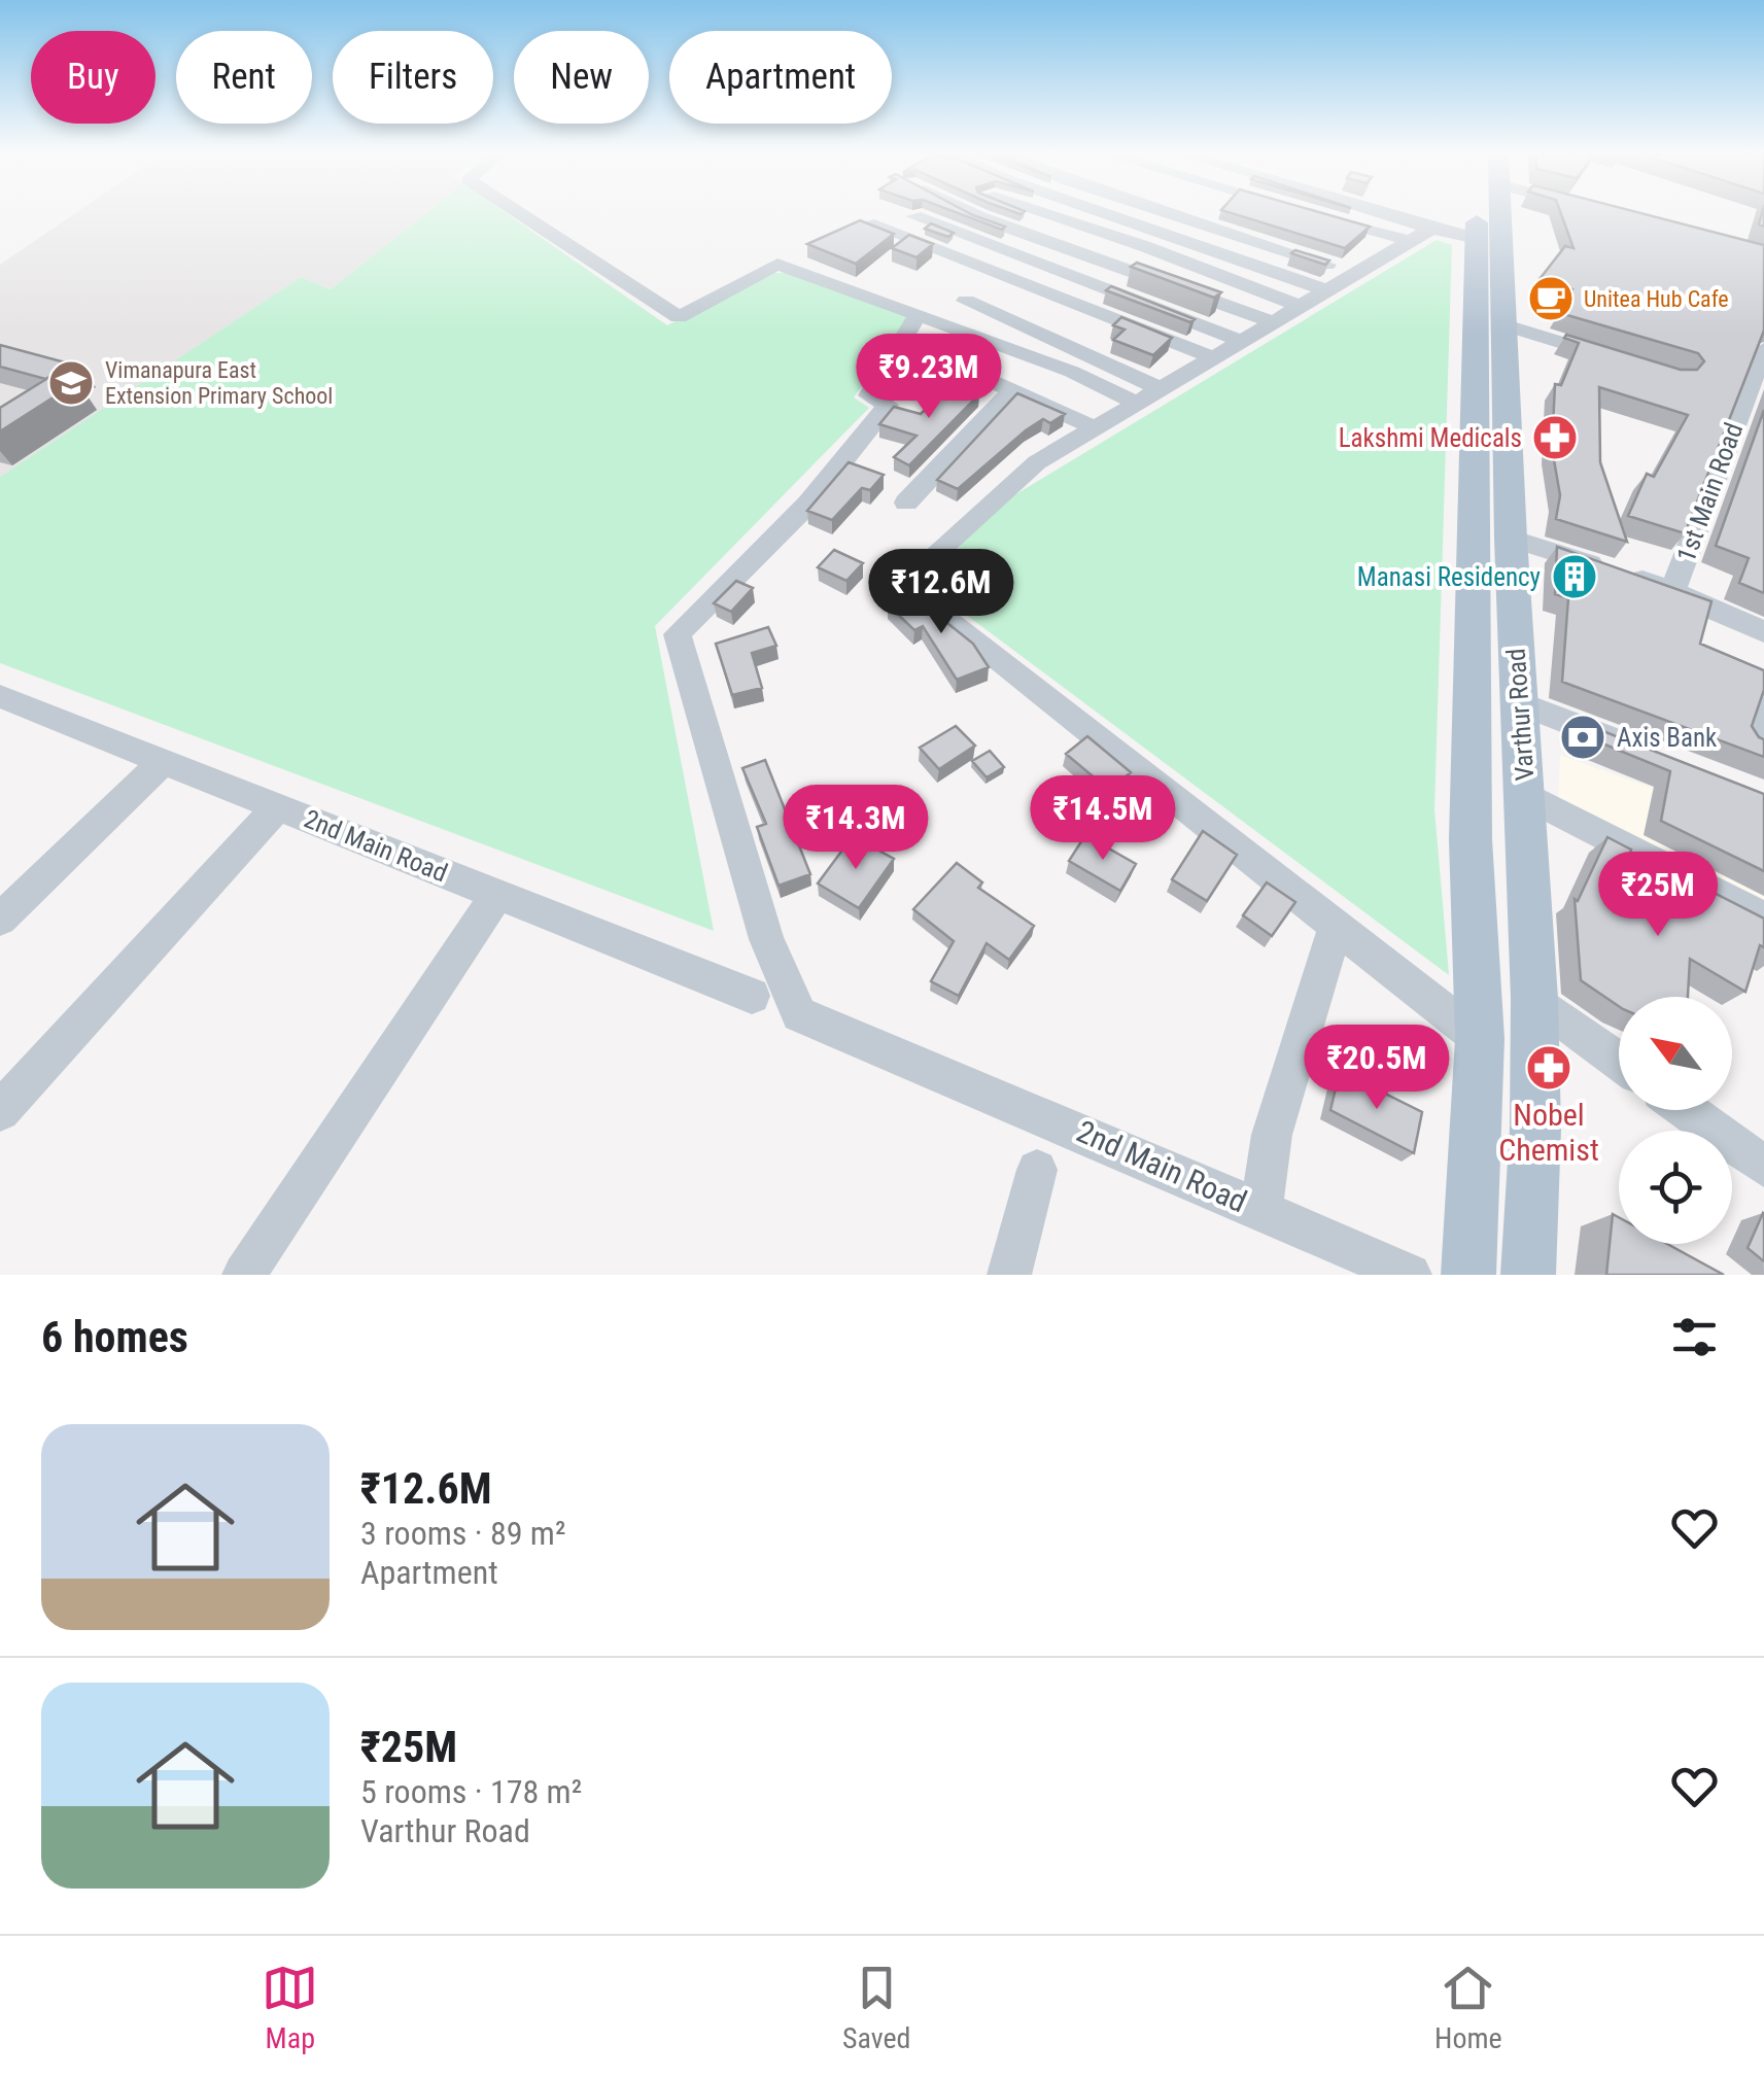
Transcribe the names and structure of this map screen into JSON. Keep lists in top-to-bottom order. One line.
{"streets":{"main road":["Varthur Road"],"street":["1st Main Road","2nd Main Road"]},"crossings":[["1st Main Road","Varthur Road"]],"places":{"cafe":["Unitea Hub Cafe"],"school or university":["Vimanapura East Extension Primary School"],"pharmacy":["Lakshmi Medicals","Nobel Chemist"],"building":["Manasi Residency"],"bank":["Axis Bank"]},"north":"top left","page":{"chip":["Buy","Rent","Filters","New","Apartment"],"price":["₹9.23M","₹12.6M","₹14.5M","₹14.3M","₹25M","₹20.5M"],"heading":"6 homes","list":[{"name":"₹12.6M","note":"3 rooms · 89 m² · Apartment"},{"name":"₹25M","note":"5 rooms · 178 m² · Varthur Road"}],"tabs":["Map","Saved","Home"]}}
